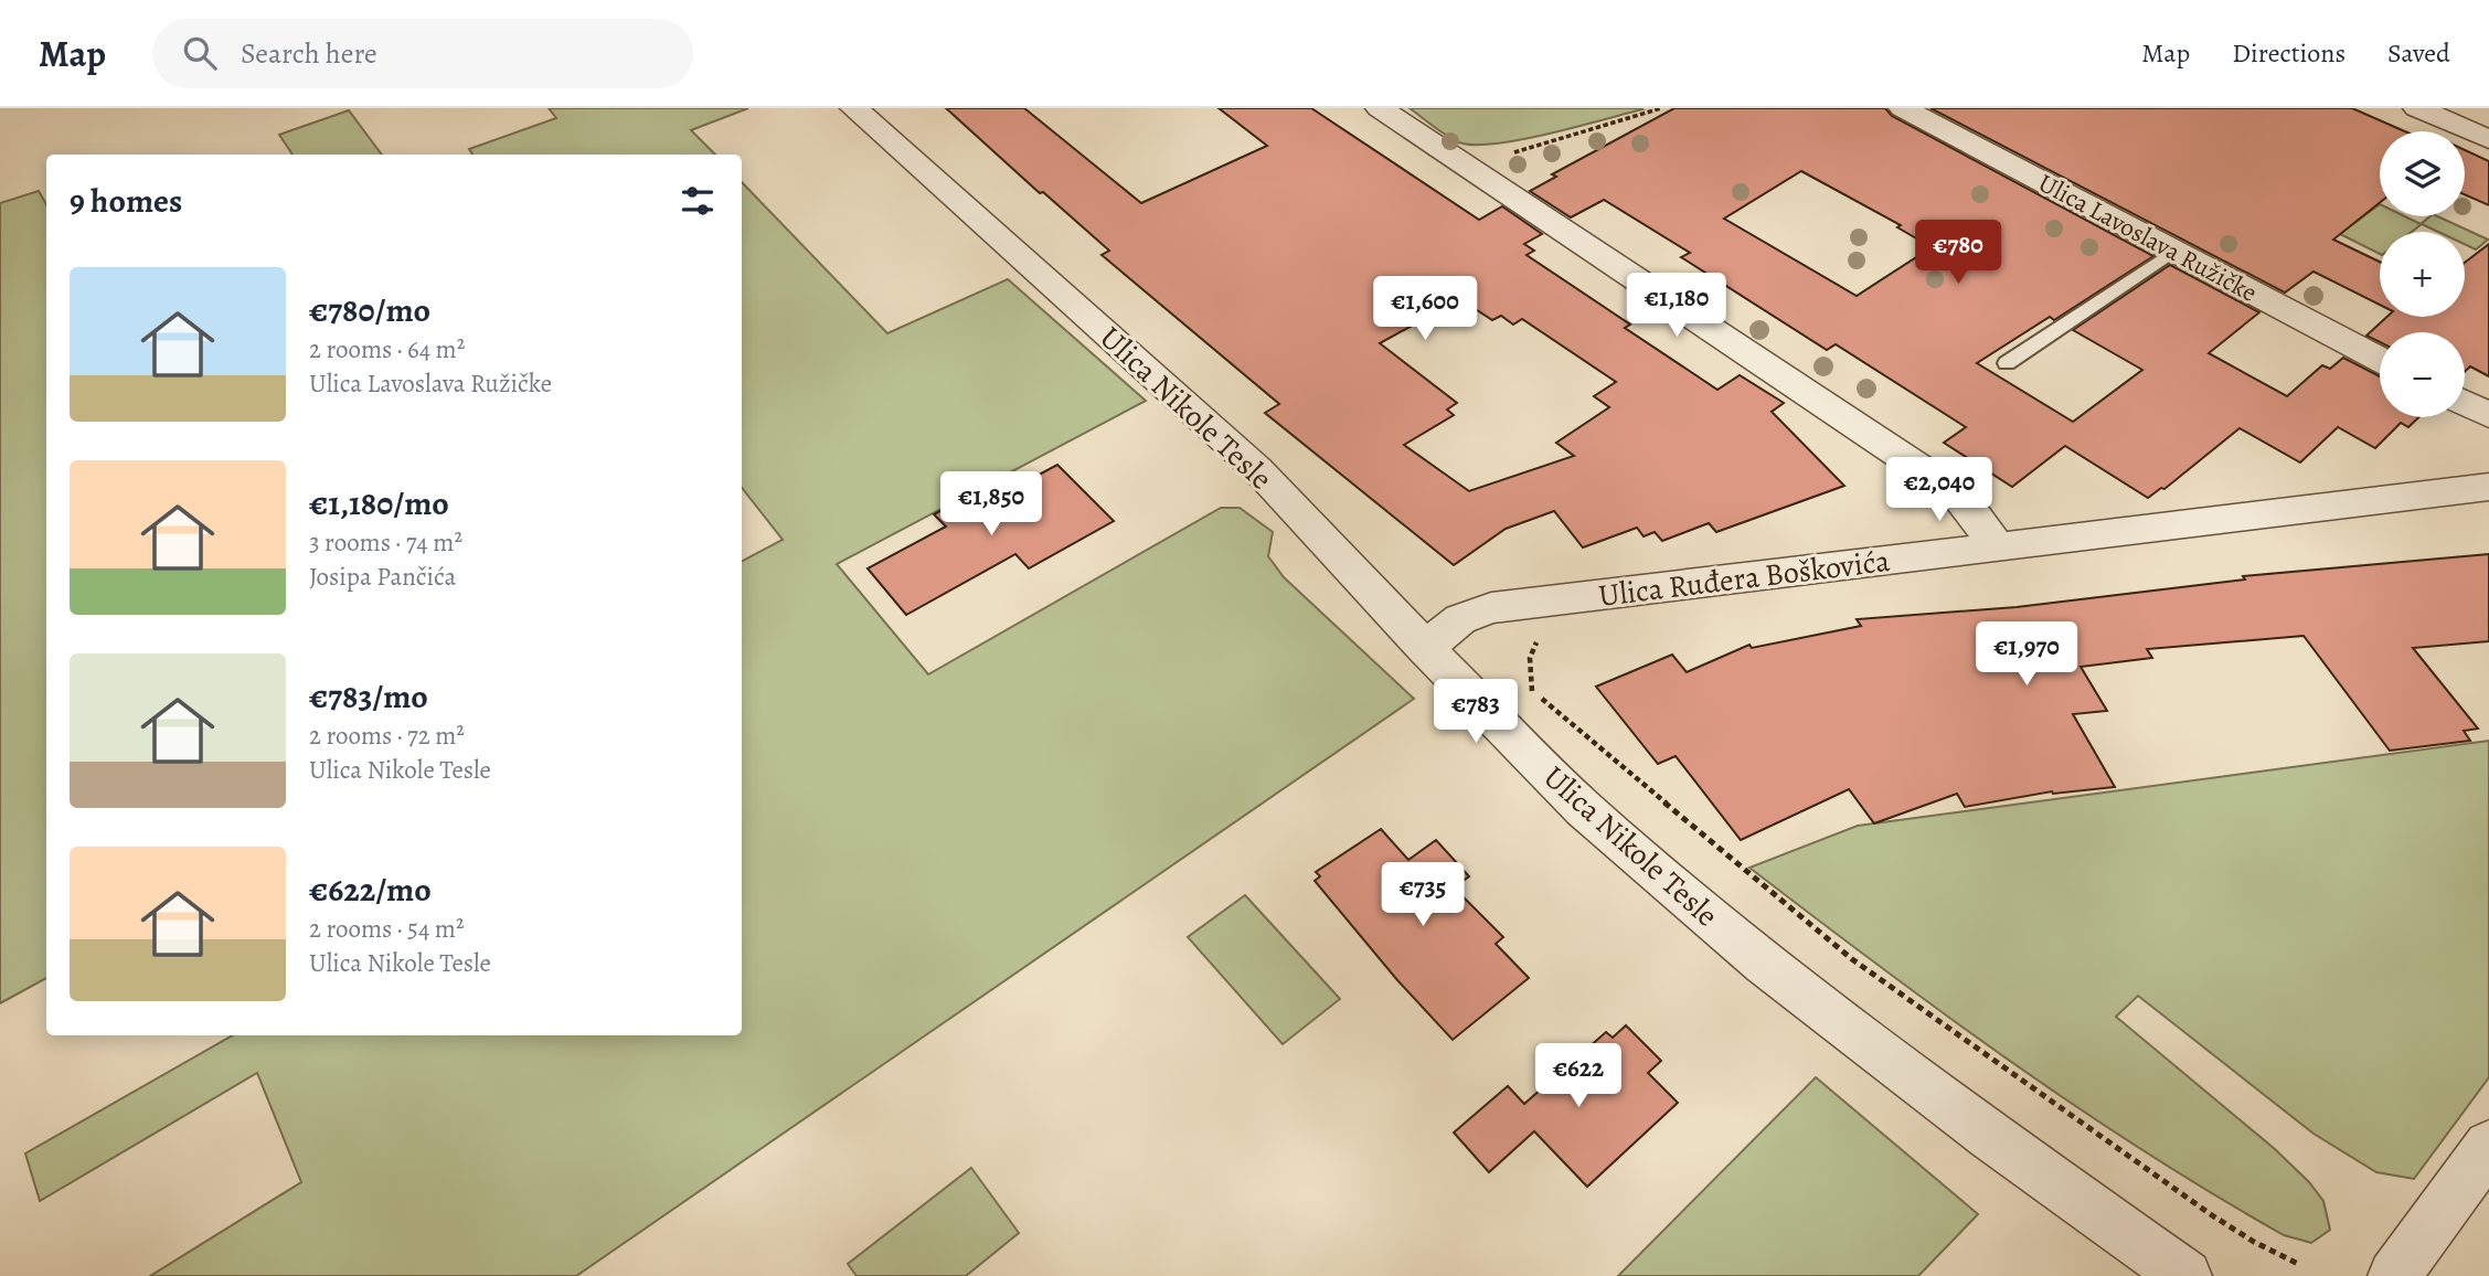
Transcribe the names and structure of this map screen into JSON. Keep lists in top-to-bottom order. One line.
{"streets":{"street":["Ulica Lavoslava Ružičke","Ulica Nikole Tesle","Ulica Ruđera Boškovića"]},"crossings":[["Ulica Nikole Tesle","Ulica Ruđera Boškovića"]],"page":{"header":"Map","search":"Search here","nav":["Map","Directions","Saved"],"map_buttons":["+","−"],"heading":"9 homes","price":["€780","€1,180","€1,600","€2,040","€1,850","€1,970","€783","€735","€622"],"list":[{"name":"€780/mo","note":"2 rooms · 64 m² · Ulica Lavoslava Ružičke"},{"name":"€1,180/mo","note":"3 rooms · 74 m² · Josipa Pančića"},{"name":"€783/mo","note":"2 rooms · 72 m² · Ulica Nikole Tesle"},{"name":"€622/mo","note":"2 rooms · 54 m² · Ulica Nikole Tesle"}]}}
